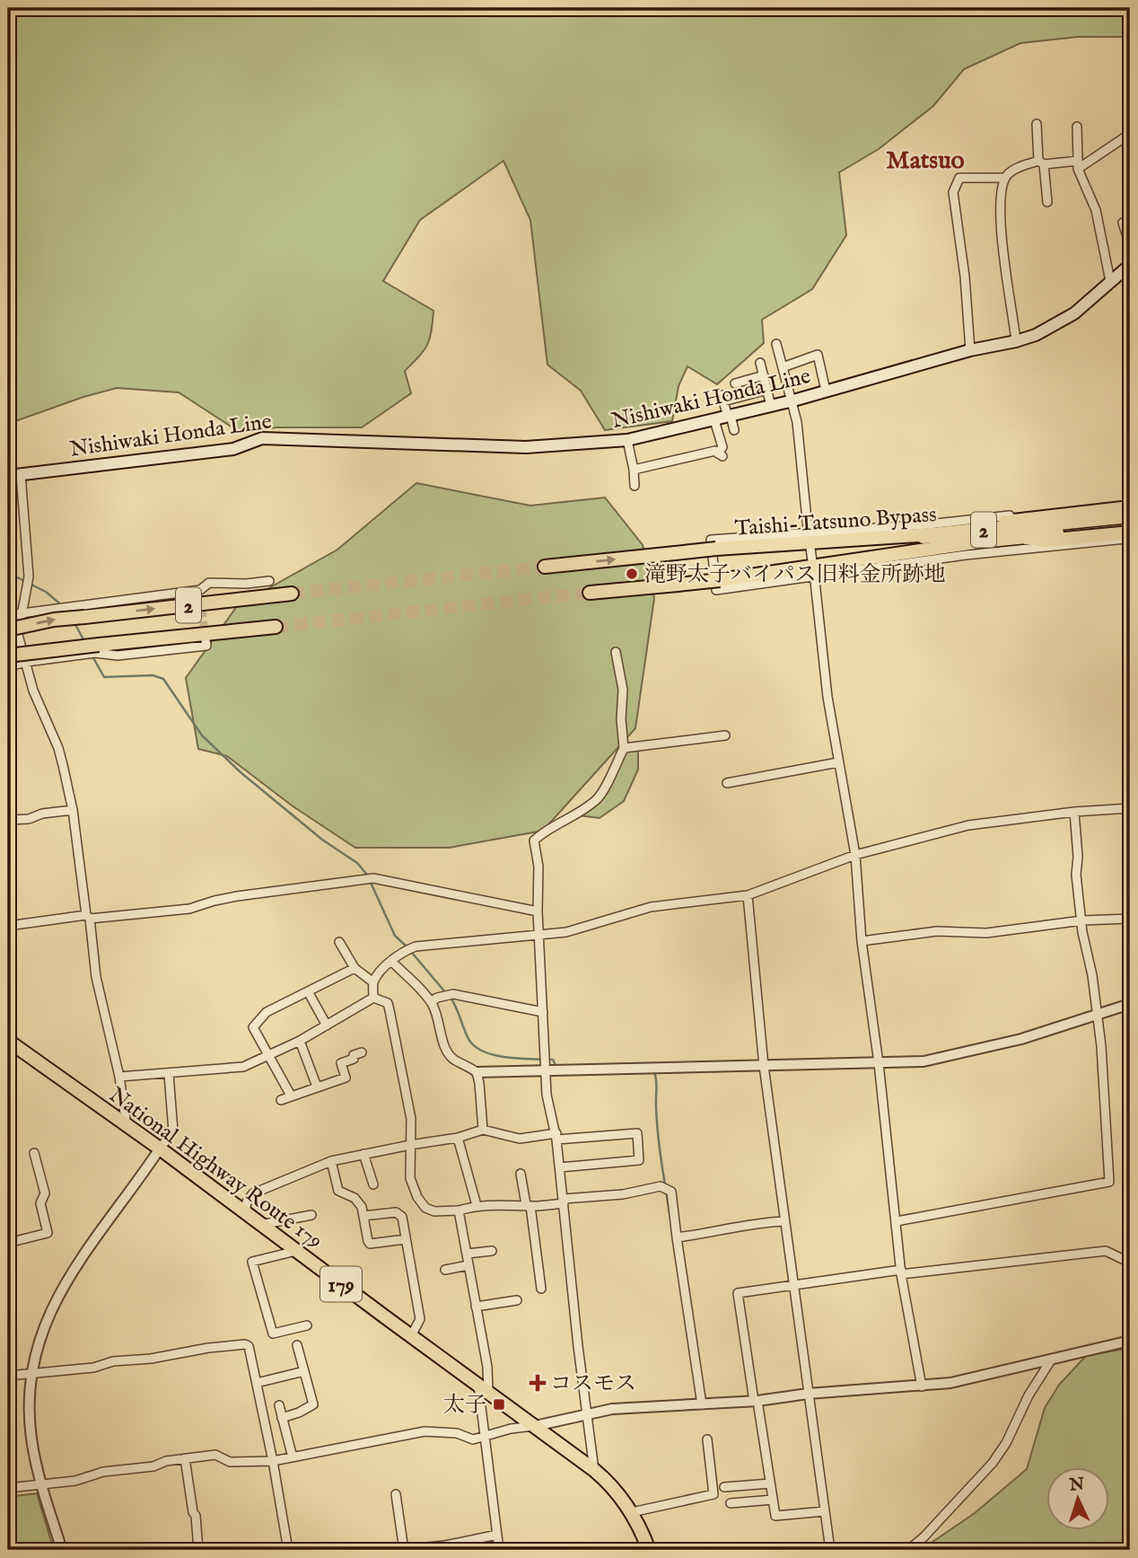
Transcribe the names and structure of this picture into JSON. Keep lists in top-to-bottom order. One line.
{"streets":{"highway":["Taishi-Tatsuno Bypass","2","National Highway Route 179","179"],"main road":["Nishiwaki Honda Line"]},"districts":["Matsuo"],"places":{"other":["滝野太子バイパス旧料金所跡地"],"health":["コスモス"],"transit":["太子"]},"north":"top"}
